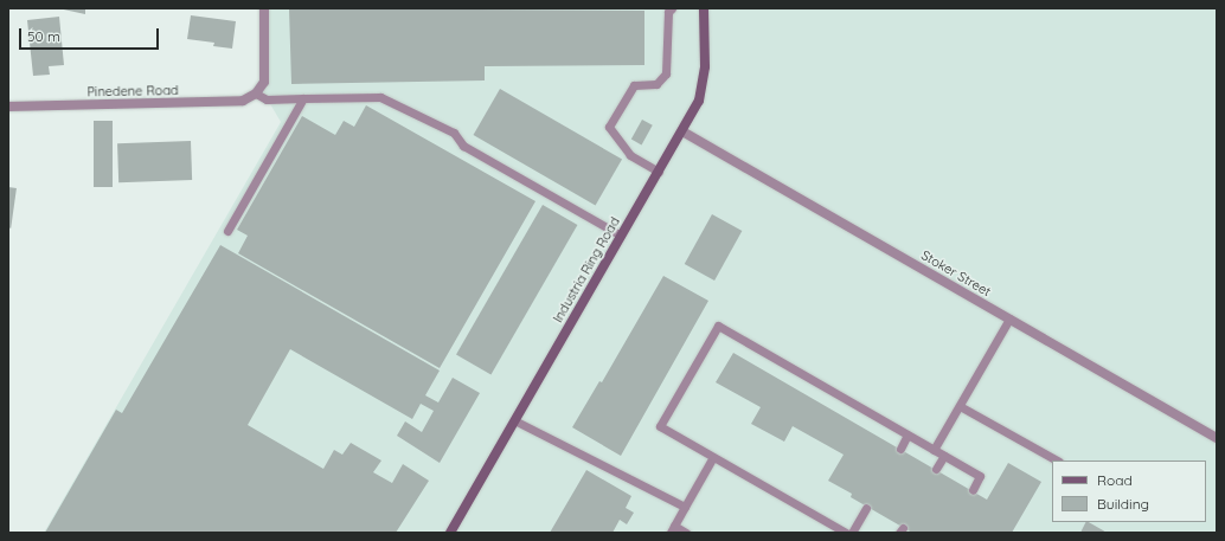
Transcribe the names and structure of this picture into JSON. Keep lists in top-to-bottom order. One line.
{"streets":{"street":["Pinedene Road","Industria Ring Road","Stoker Street"]},"crossings":[["Industria Ring Road","Stoker Street"]],"legend":["Road","Building"],"scale_bar":"50 m"}
